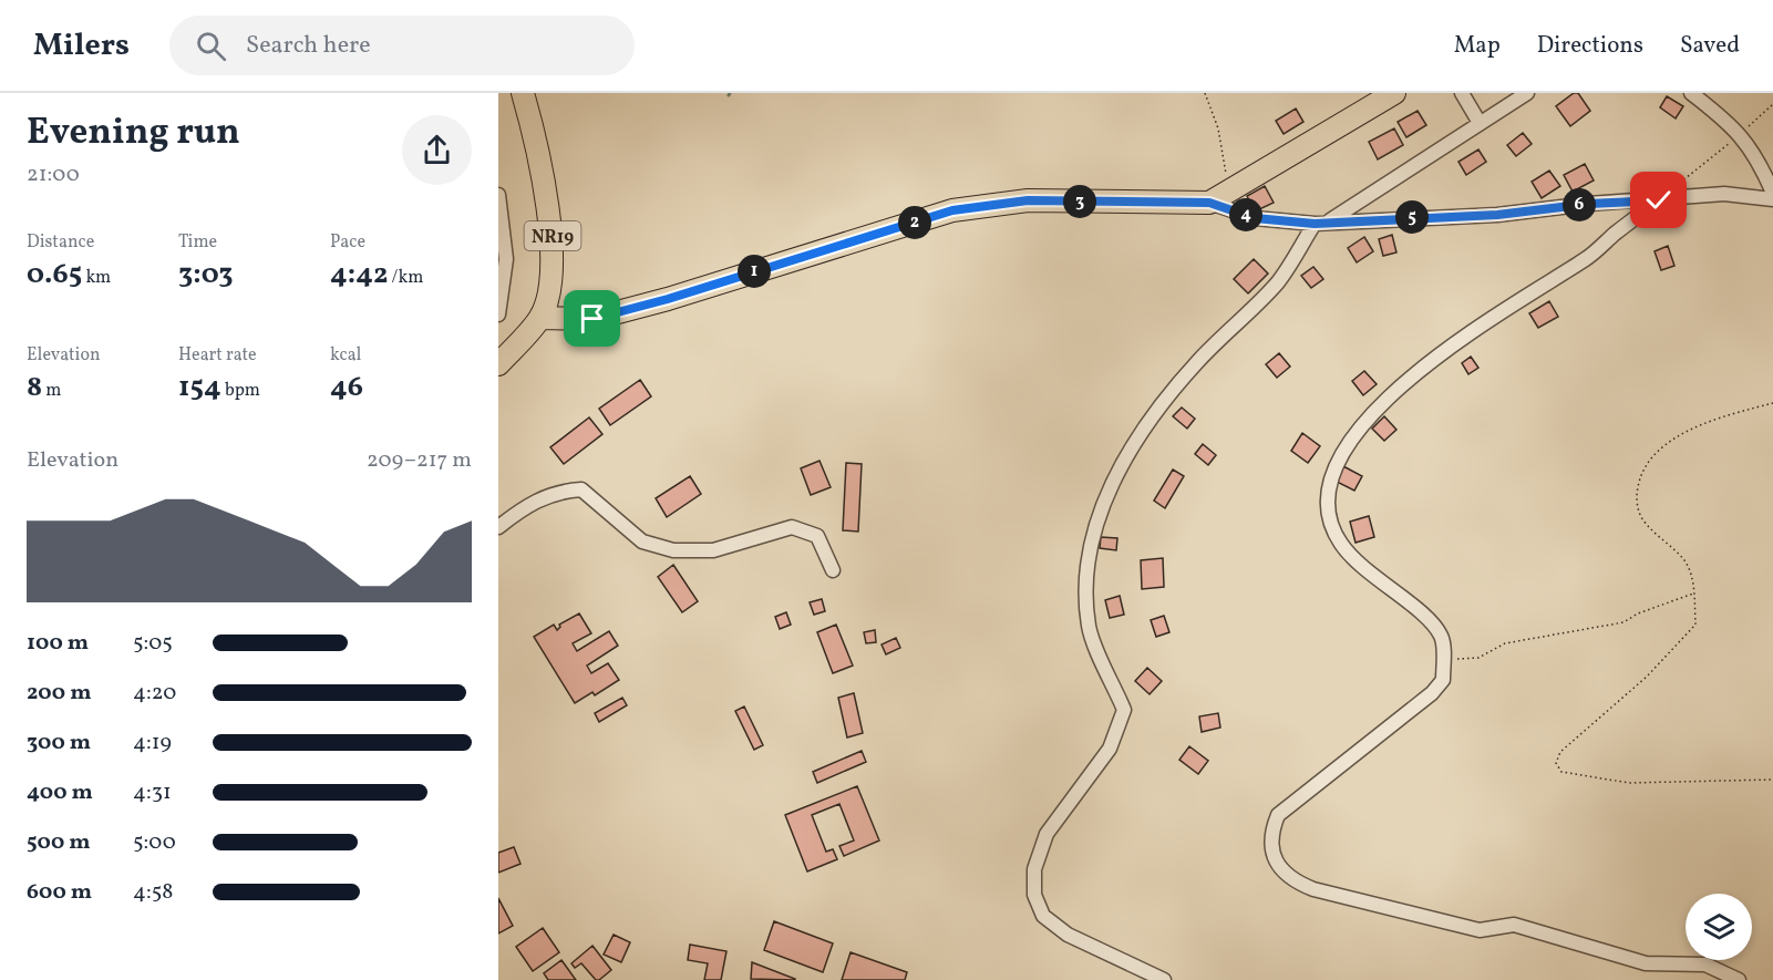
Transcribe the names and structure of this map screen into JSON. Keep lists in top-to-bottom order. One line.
{"streets":{"main road":["NR19"]},"page":{"header":"Milers","search":"Search here","nav":["Map","Directions","Saved"],"heading":["Evening run","21:00"],"pins":["3","6","4","5","2","1"],"stats":[["Distance","0.65 km"],["Time","3:03"],["Pace","4:42 /km"],["Elevation","8 m"],["Heart rate","154 bpm"],["kcal","46"]],"chart":["Elevation","209–217 m"],"list":[{"name":"100 m","note":"5:05"},{"name":"200 m","note":"4:20"},{"name":"300 m","note":"4:19"},{"name":"400 m","note":"4:31"},{"name":"500 m","note":"5:00"},{"name":"600 m","note":"4:58"}]}}
